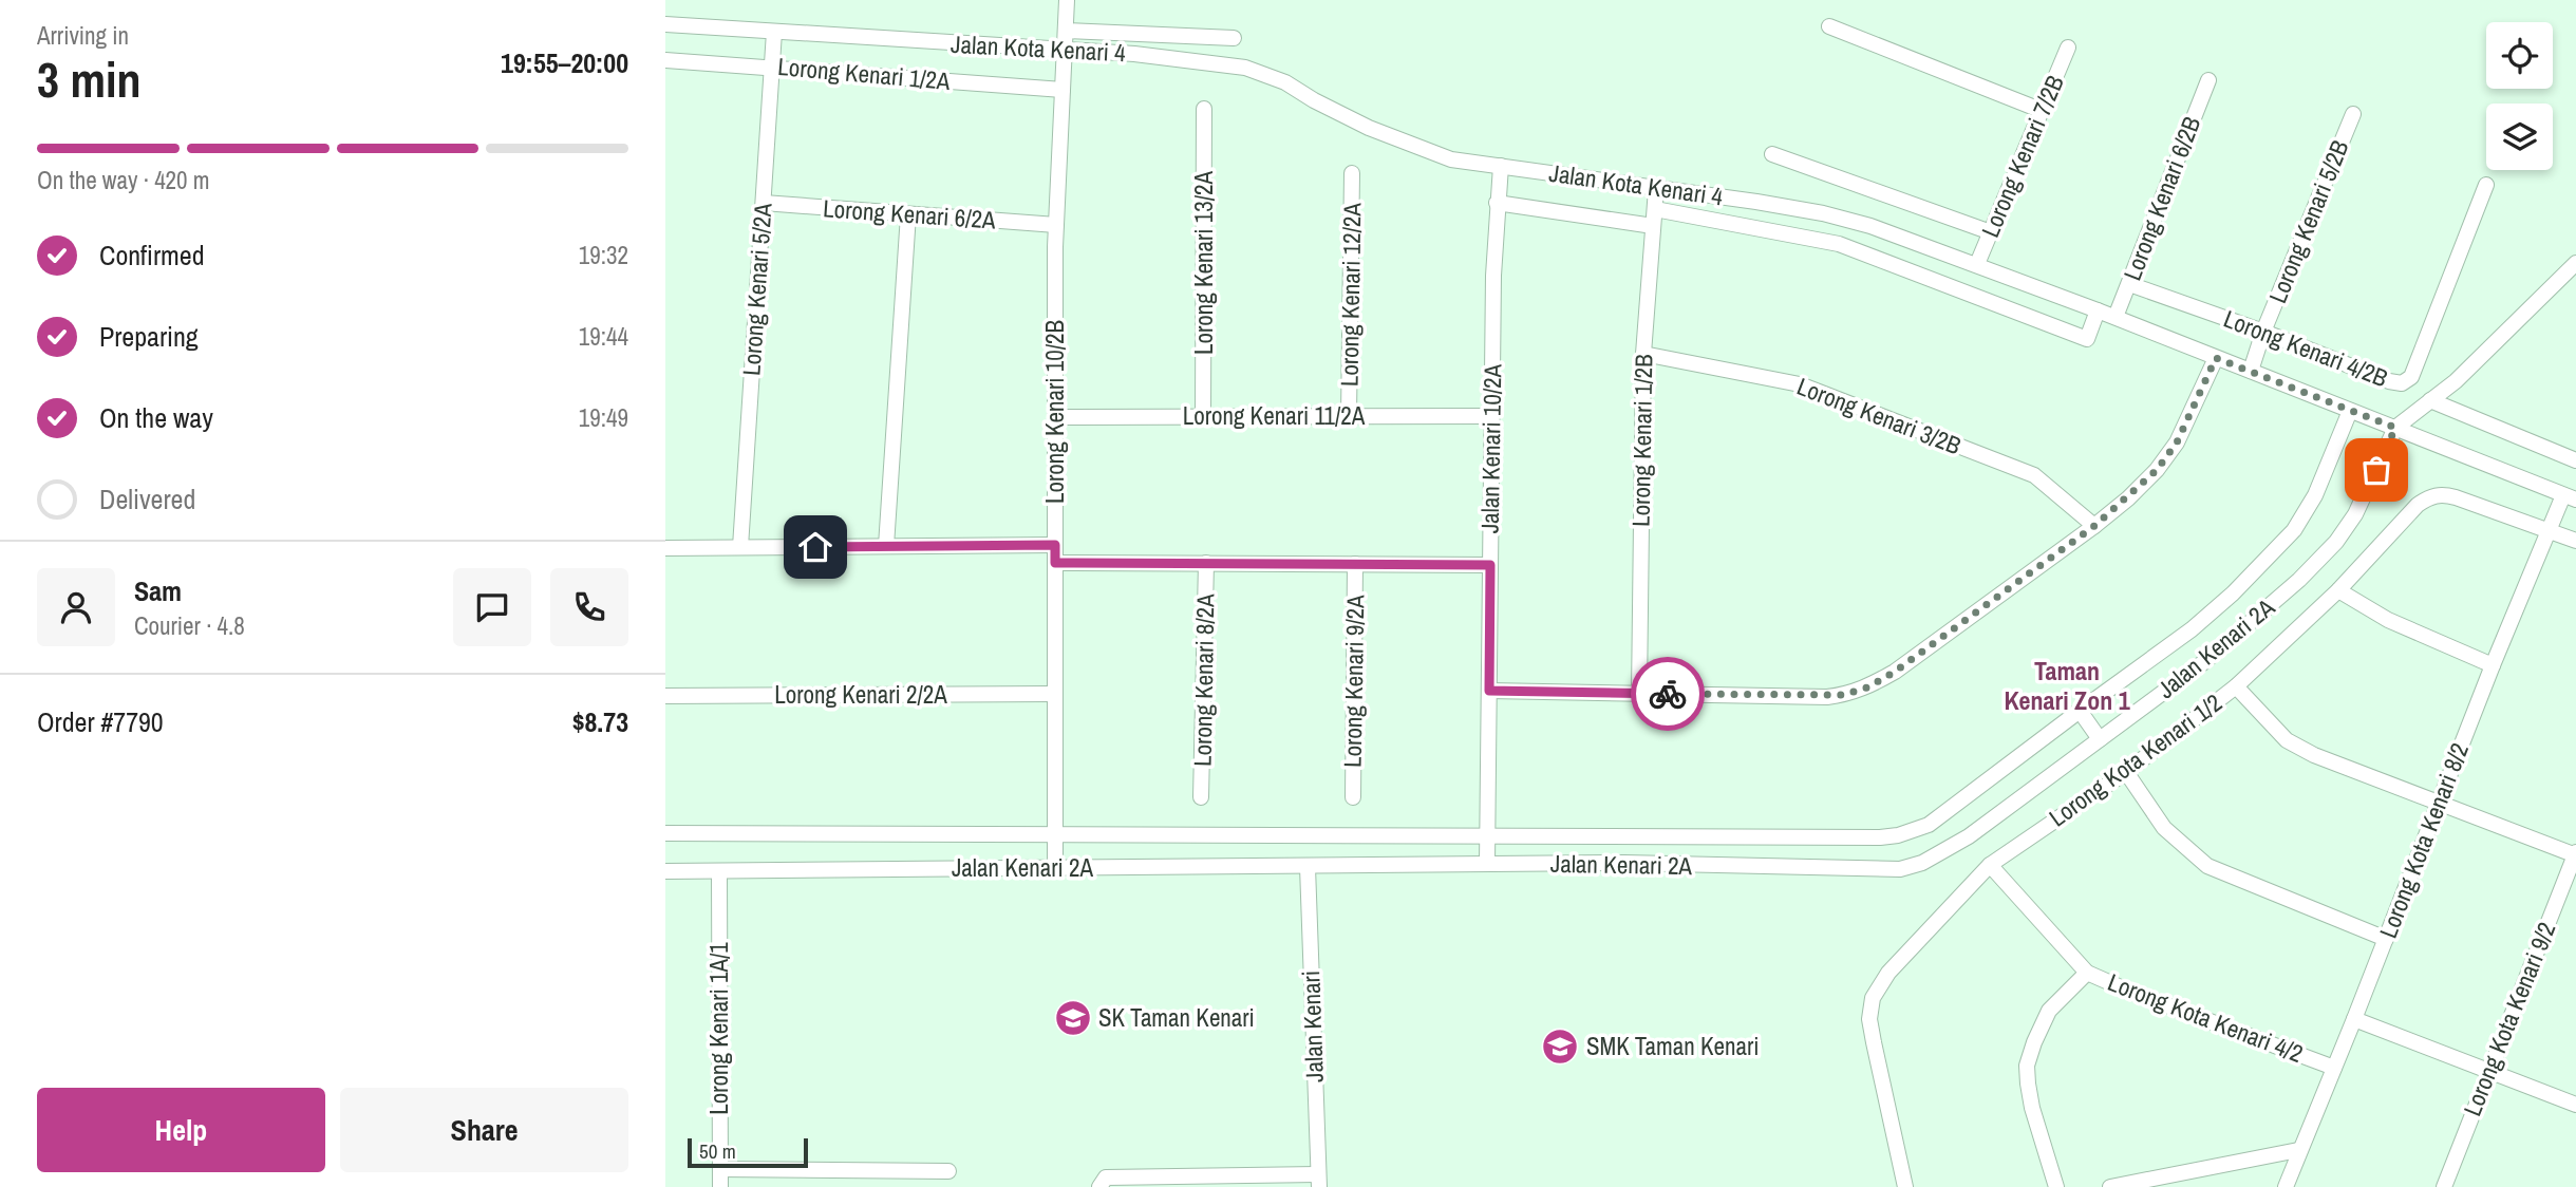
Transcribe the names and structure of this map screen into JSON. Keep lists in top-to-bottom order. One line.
{"streets":{"street":["Jalan Kota Kenari 4","Lorong Kenari 1/2A","Lorong Kenari 7/2B","Lorong Kenari 6/2B","Lorong Kenari 6/2A","Lorong Kenari 5/2B","Lorong Kenari 13/2A","Lorong Kenari 5/2A","Lorong Kenari 12/2A","Lorong Kenari 4/2B","Lorong Kenari 10/2B","Lorong Kenari 11/2A","Lorong Kenari 3/2B","Lorong Kenari 1/2B","Jalan Kenari 10/2A","Jalan Kenari 2A","Lorong Kenari 8/2A","Lorong Kenari 9/2A","Lorong Kenari 2/2A","Lorong Kota Kenari 1/2","Lorong Kota Kenari 8/2","Lorong Kota Kenari 4/2","Lorong Kota Kenari 9/2","Jalan Kenari","Lorong Kenari 1A/1"]},"crossings":[["Jalan Kota Kenari 4","Lorong Kenari 7/2B"],["Jalan Kota Kenari 4","Lorong Kenari 6/2B"],["Jalan Kota Kenari 4","Lorong Kenari 5/2B"],["Jalan Kota Kenari 4","Lorong Kenari 5/2A"],["Jalan Kota Kenari 4","Lorong Kenari 10/2B"],["Jalan Kota Kenari 4","Lorong Kenari 1/2B"],["Jalan Kota Kenari 4","Jalan Kenari 10/2A"],["Jalan Kota Kenari 4","Jalan Kenari 2A"],["Jalan Kota Kenari 4","Lorong Kota Kenari 8/2"],["Lorong Kenari 1/2A","Lorong Kenari 5/2A"],["Lorong Kenari 1/2A","Lorong Kenari 10/2B"],["Lorong Kenari 6/2B","Lorong Kenari 4/2B"],["Lorong Kenari 6/2A","Lorong Kenari 5/2A"],["Lorong Kenari 6/2A","Lorong Kenari 10/2B"],["Lorong Kenari 5/2B","Lorong Kenari 4/2B"],["Lorong Kenari 13/2A","Lorong Kenari 11/2A"],["Lorong Kenari 12/2A","Lorong Kenari 11/2A"],["Lorong Kenari 10/2B","Lorong Kenari 11/2A"],["Lorong Kenari 10/2B","Jalan Kenari 2A"],["Lorong Kenari 10/2B","Lorong Kenari 2/2A"],["Lorong Kenari 11/2A","Jalan Kenari 10/2A"],["Lorong Kenari 3/2B","Lorong Kenari 1/2B"],["Jalan Kenari 10/2A","Jalan Kenari 2A"],["Jalan Kenari 2A","Jalan Kenari"],["Jalan Kenari 2A","Lorong Kenari 1A/1"],["Lorong Kota Kenari 1/2","Lorong Kota Kenari 8/2"],["Lorong Kota Kenari 1/2","Lorong Kota Kenari 4/2"],["Lorong Kota Kenari 8/2","Lorong Kota Kenari 4/2"]],"districts":["Taman Kenari Zon 1"],"places":{"school or university":["SK Taman Kenari","SMK Taman Kenari"]},"scale_bar":"50 m","page":{"heading":["3 min","Arriving in","19:55–20:00"],"panel":["Sam","Courier · 4.8","Order #7790","$8.73"],"bar":"On the way · 420 m","list":[["Confirmed","19:32"],["Preparing","19:44"],["On the way","19:49"],"Delivered"],"buttons":["Help","Share"],"scale":"50 m"}}
